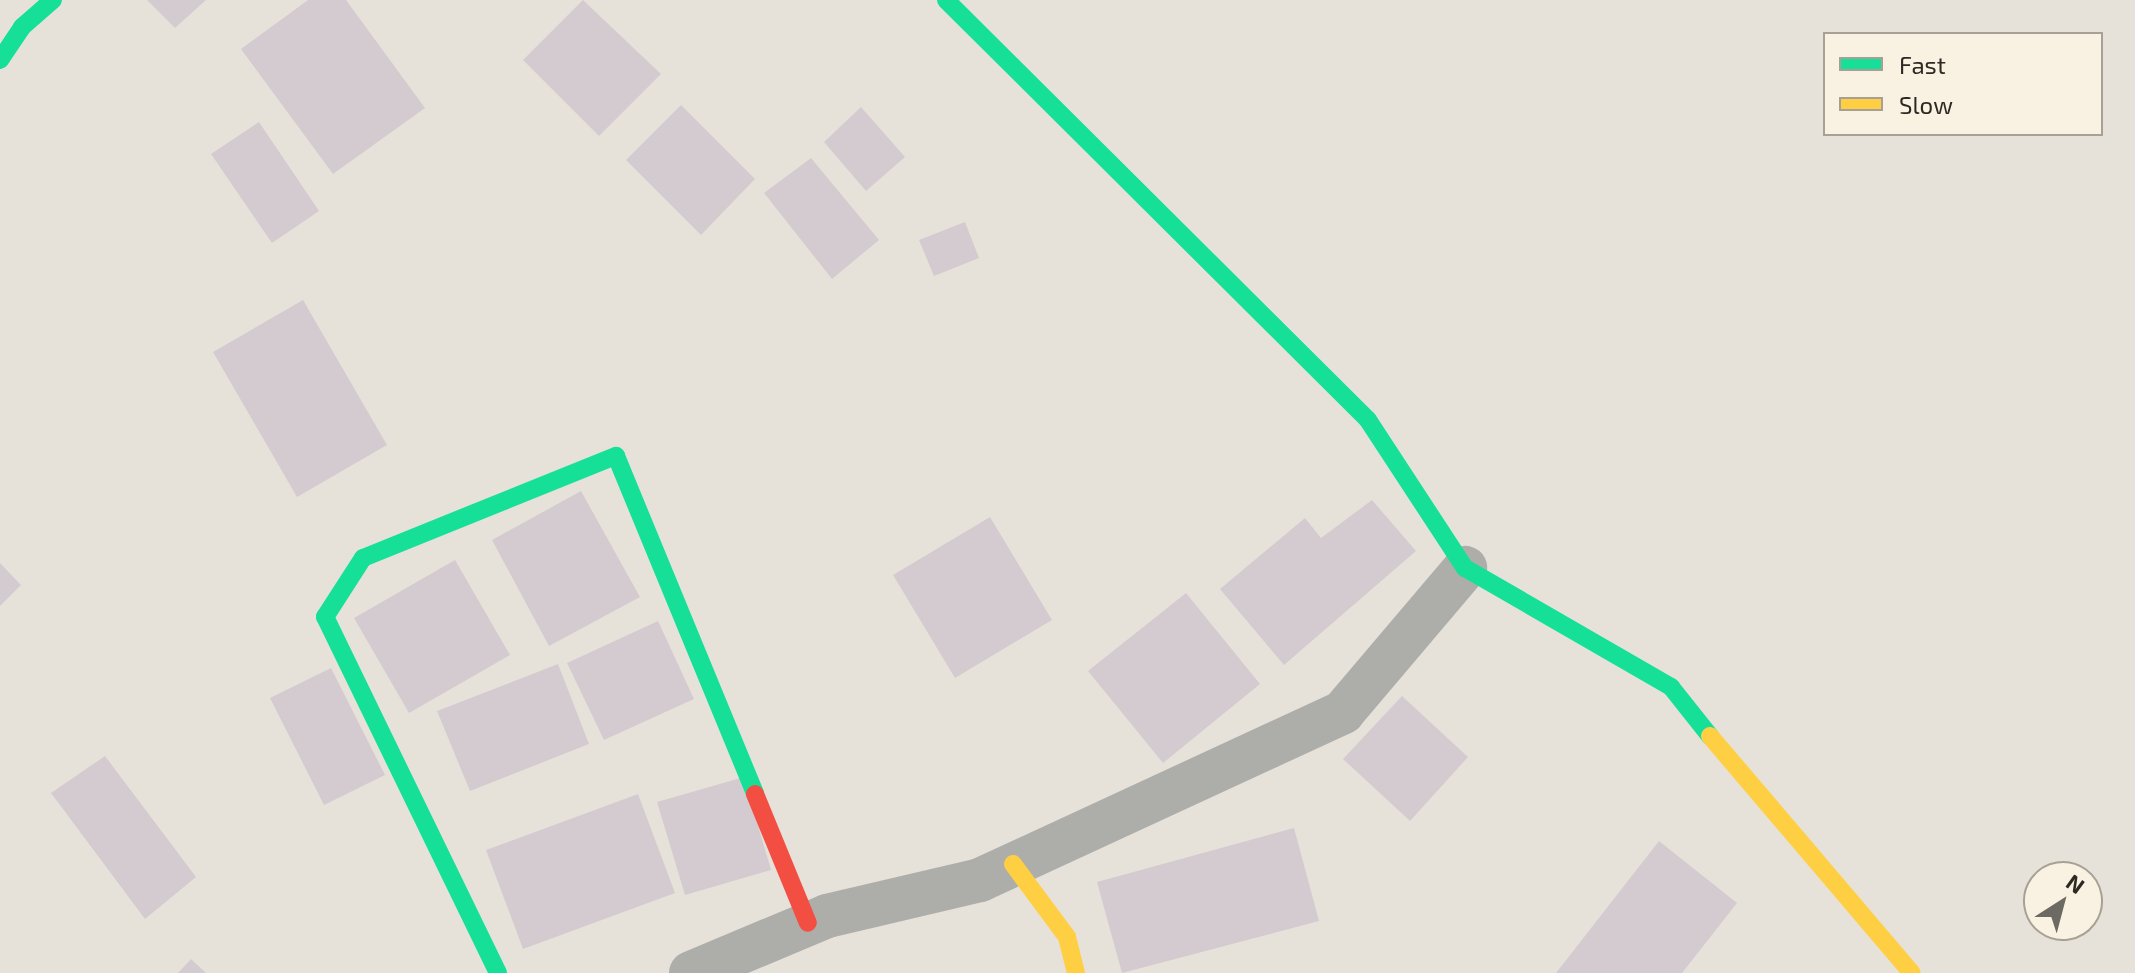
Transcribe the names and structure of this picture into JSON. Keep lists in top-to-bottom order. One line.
{"legend":["Fast","Slow"],"north":"top right"}
